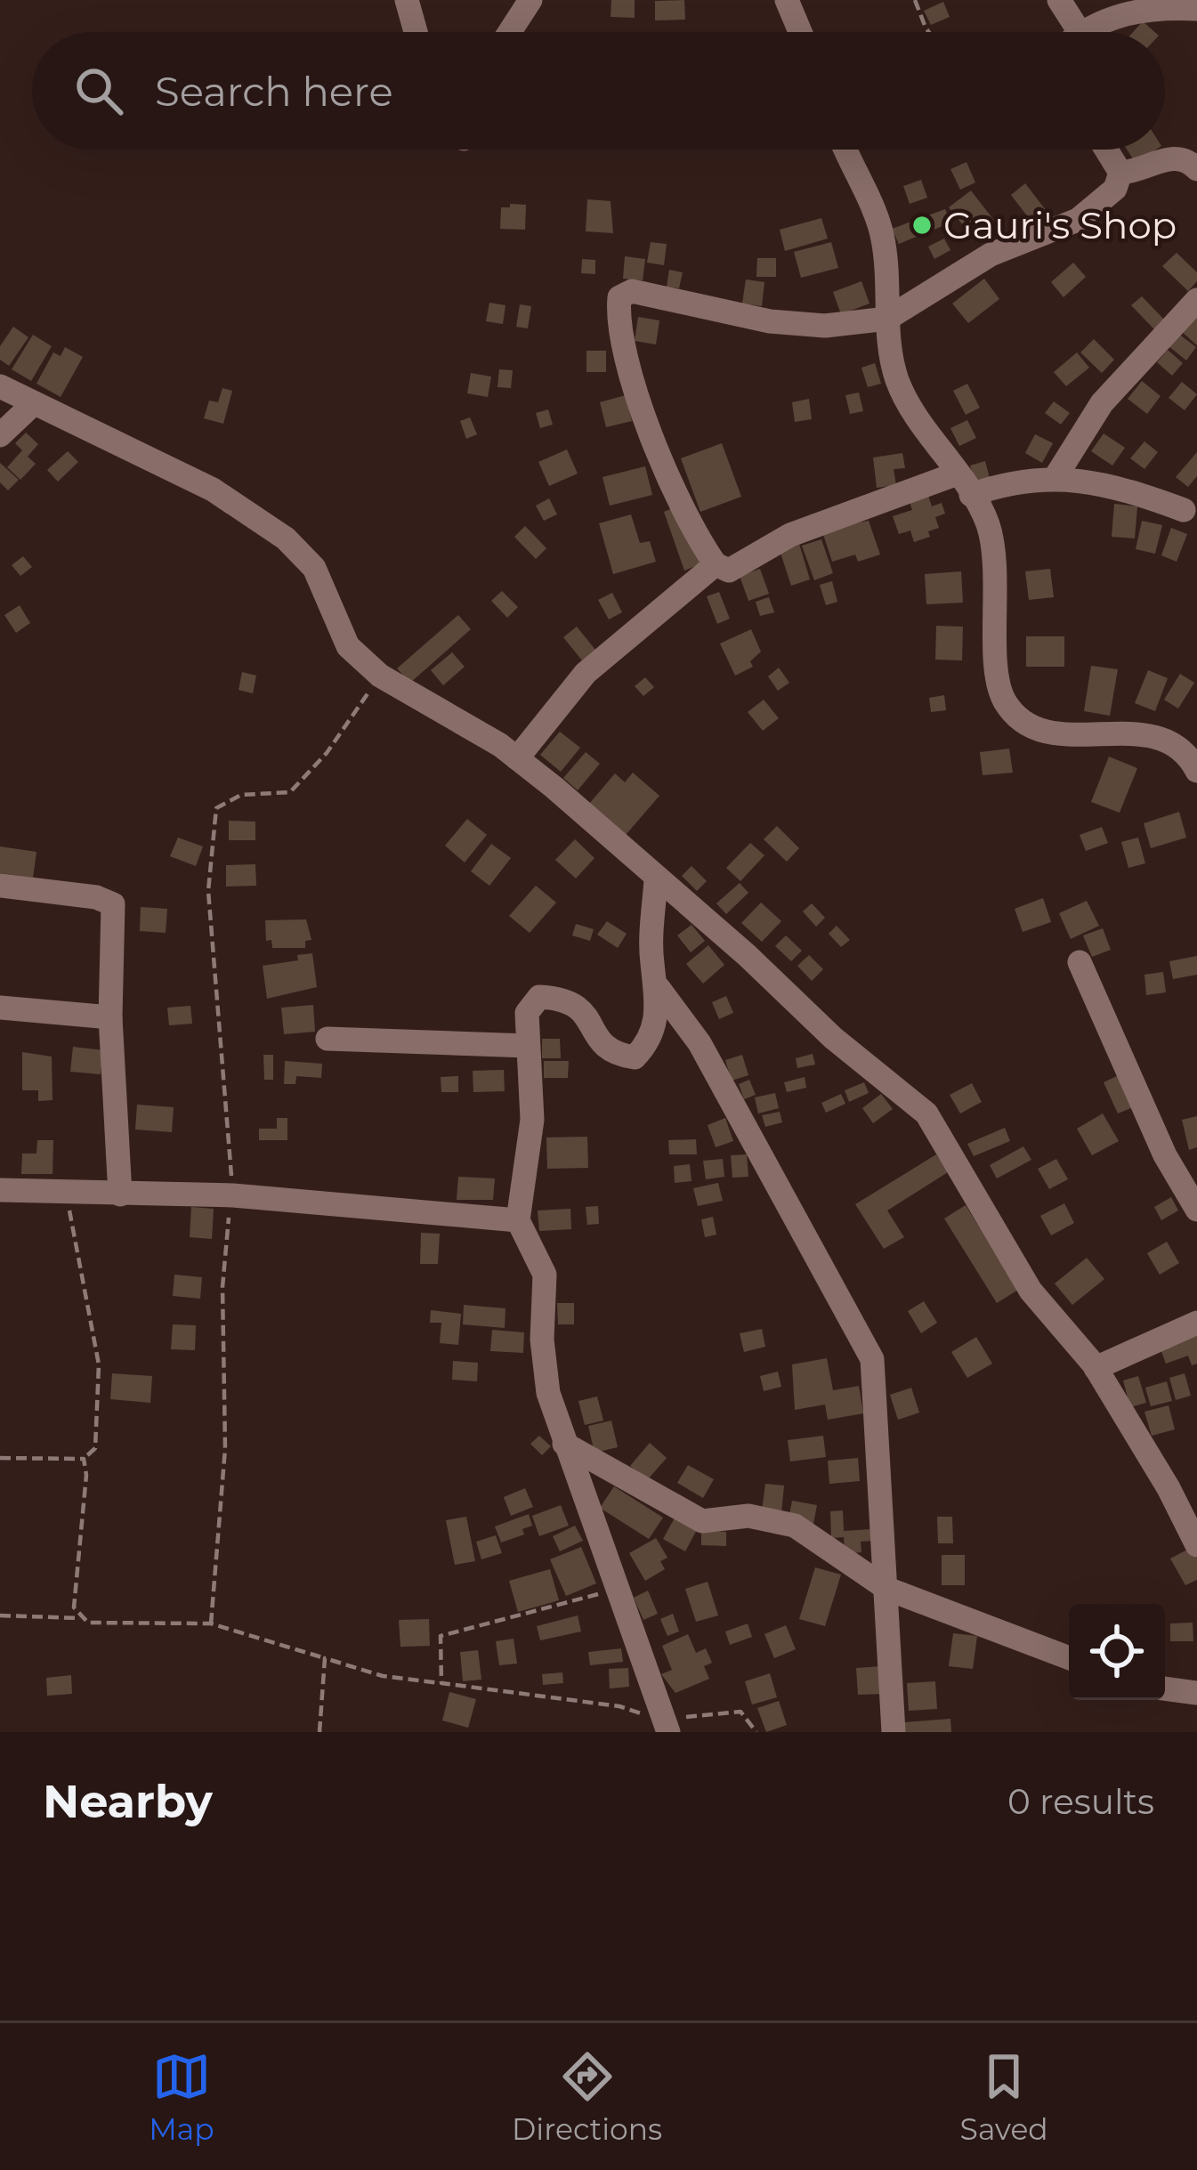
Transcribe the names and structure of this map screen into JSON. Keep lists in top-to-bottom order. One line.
{"places":["Gauri's Shop"],"page":{"search":"Search here","heading":["Nearby","0 results"],"nav":["Map","Directions","Saved"]}}
